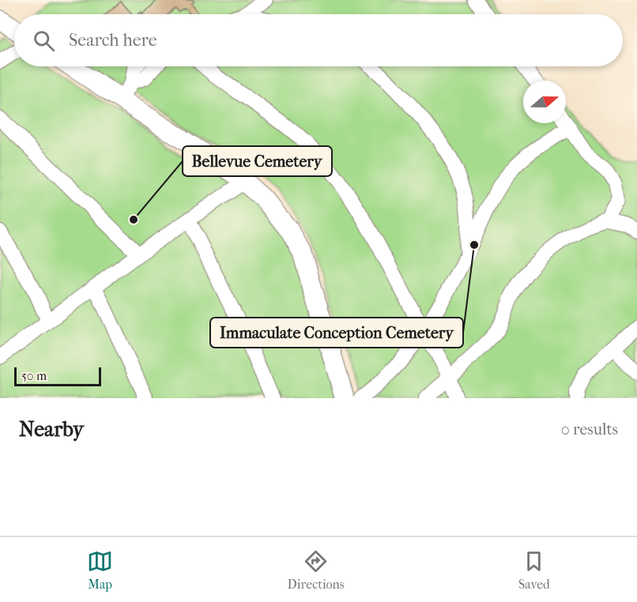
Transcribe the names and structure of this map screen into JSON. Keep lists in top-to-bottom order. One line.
{"places":["Bellevue Cemetery","Immaculate Conception Cemetery"],"scale_bar":"50 m","north":"right","page":{"search":"Search here","scale":"50 m","heading":["Nearby","0 results"],"nav":["Map","Directions","Saved"]}}
